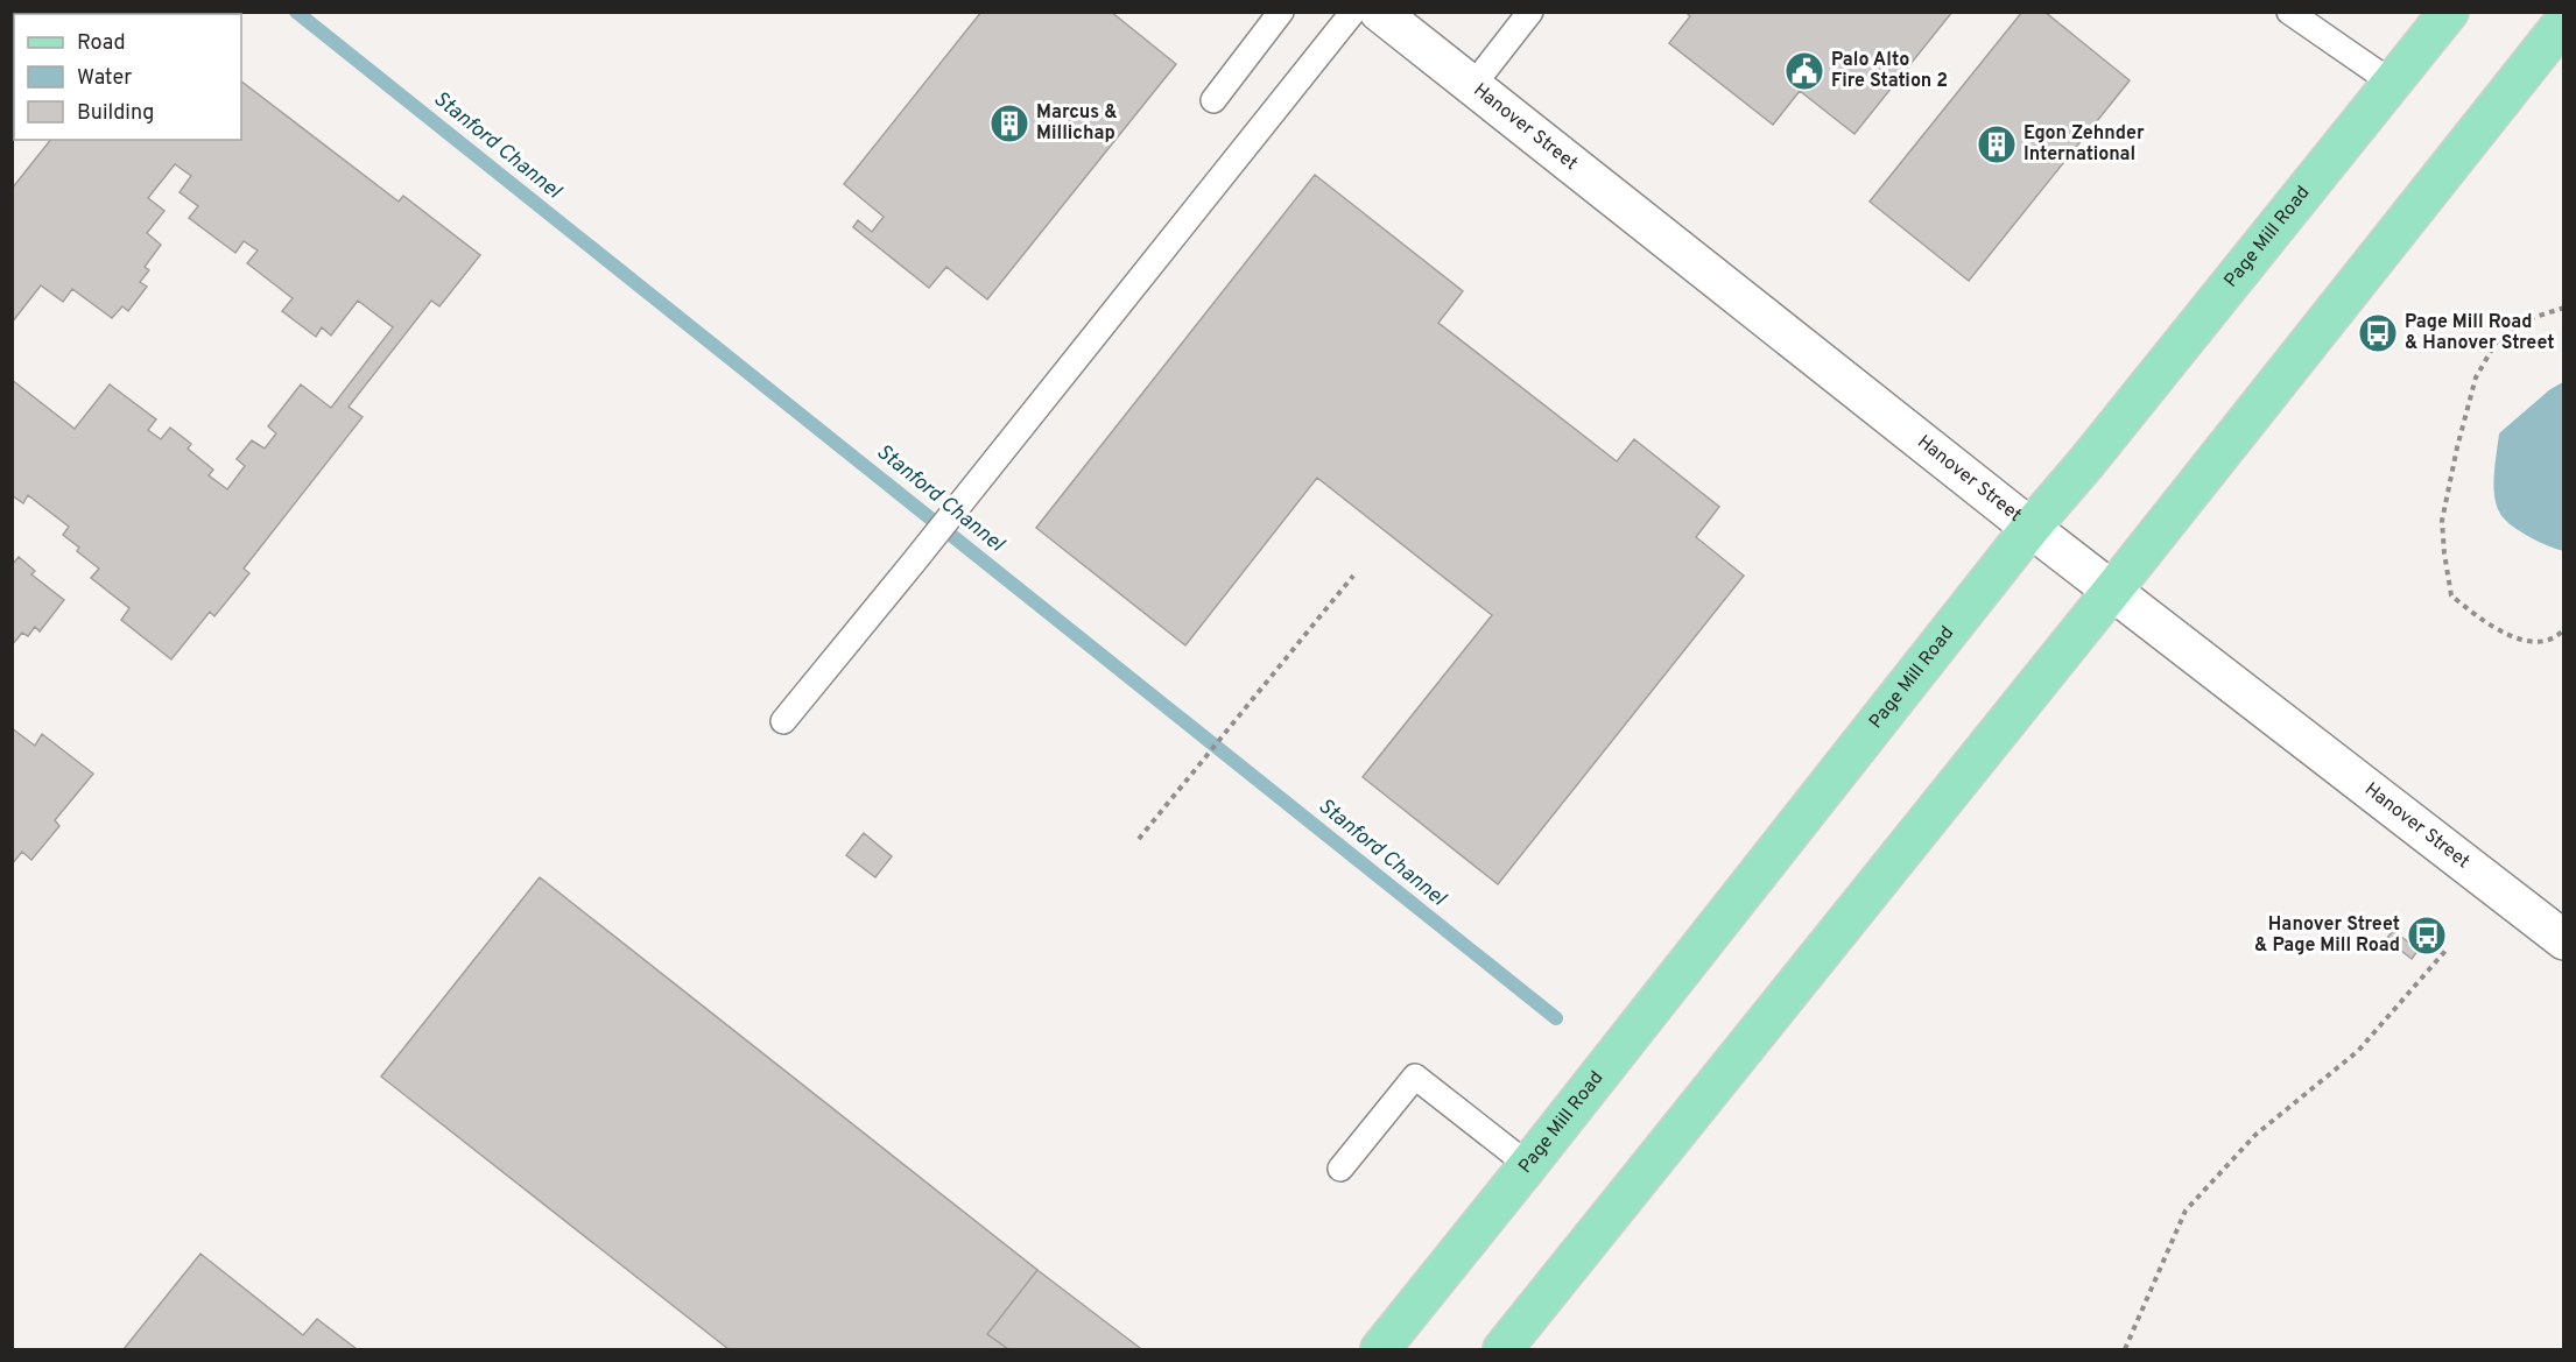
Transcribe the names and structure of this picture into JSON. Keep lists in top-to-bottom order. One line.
{"streets":{"main road":["Page Mill Road"],"street":["Hanover Street"]},"crossings":[["Hanover Street","Page Mill Road"]],"water":["Stanford Channel"],"places":{"public building":["Palo Alto Fire Station 2"],"building":["Marcus & Millichap","Egon Zehnder International"],"bus stop":["Page Mill Road & Hanover Street","Hanover Street & Page Mill Road"]},"legend":["Road","Water","Building"]}
